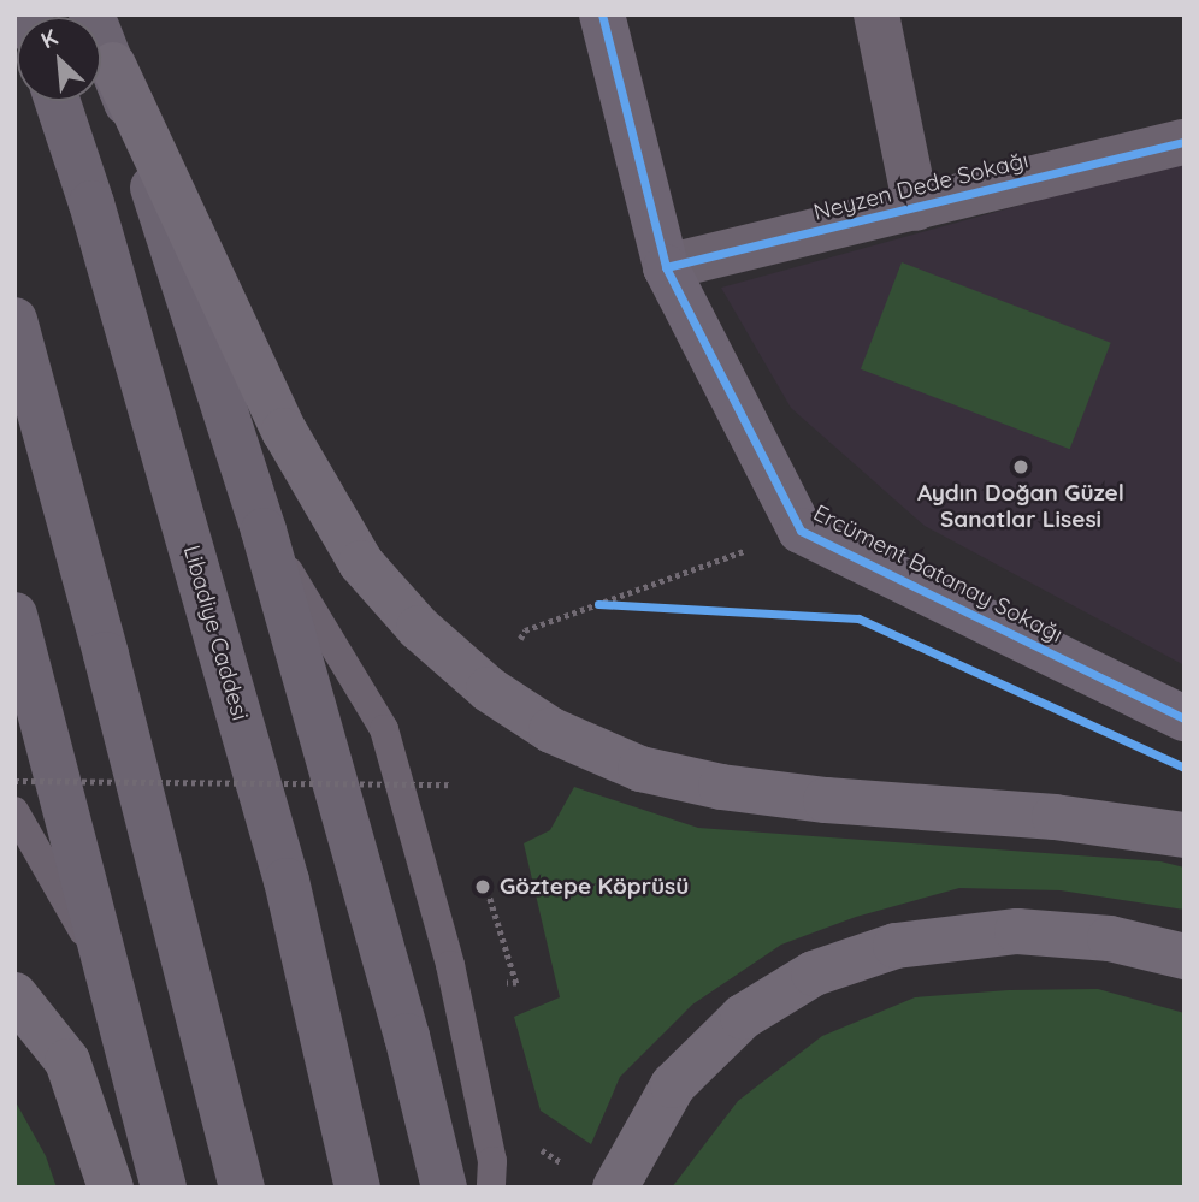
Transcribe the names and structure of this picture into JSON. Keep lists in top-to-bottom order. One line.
{"streets":{"main road":["Libadiye Caddesi"],"street":["Neyzen Dede Sokağı","Ercüment Batanay Sokağı"]},"crossings":[["Neyzen Dede Sokağı","Ercüment Batanay Sokağı"]],"places":["Aydın Doğan Güzel Sanatlar Lisesi","Göztepe Köprüsü"],"north":"top left"}
